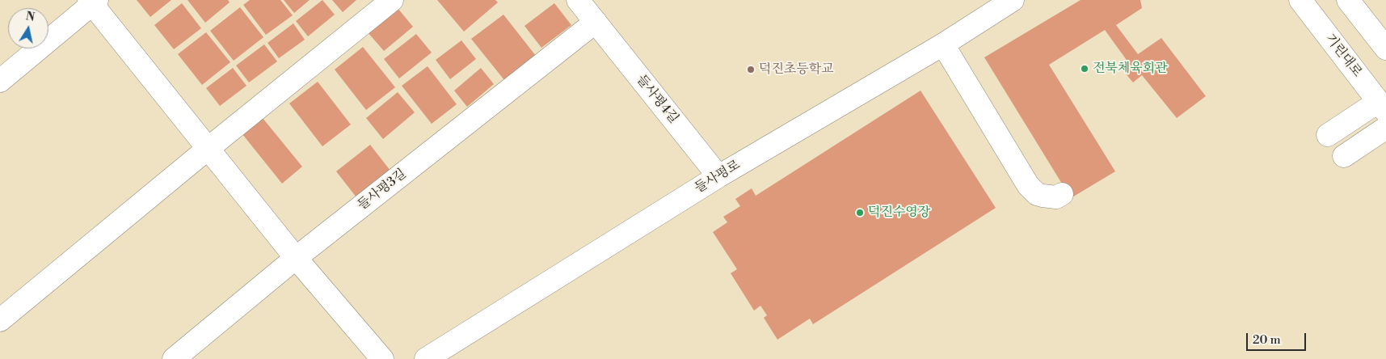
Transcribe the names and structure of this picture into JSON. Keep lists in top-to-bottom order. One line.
{"streets":{"street":["기린대로","들사평4길","들사평로","들사평3길"]},"crossings":[["들사평4길","들사평로"],["들사평4길","들사평3길"]],"places":["전북체육회관","덕진초등학교","덕진수영장"],"scale_bar":"20 m","north":"top"}
